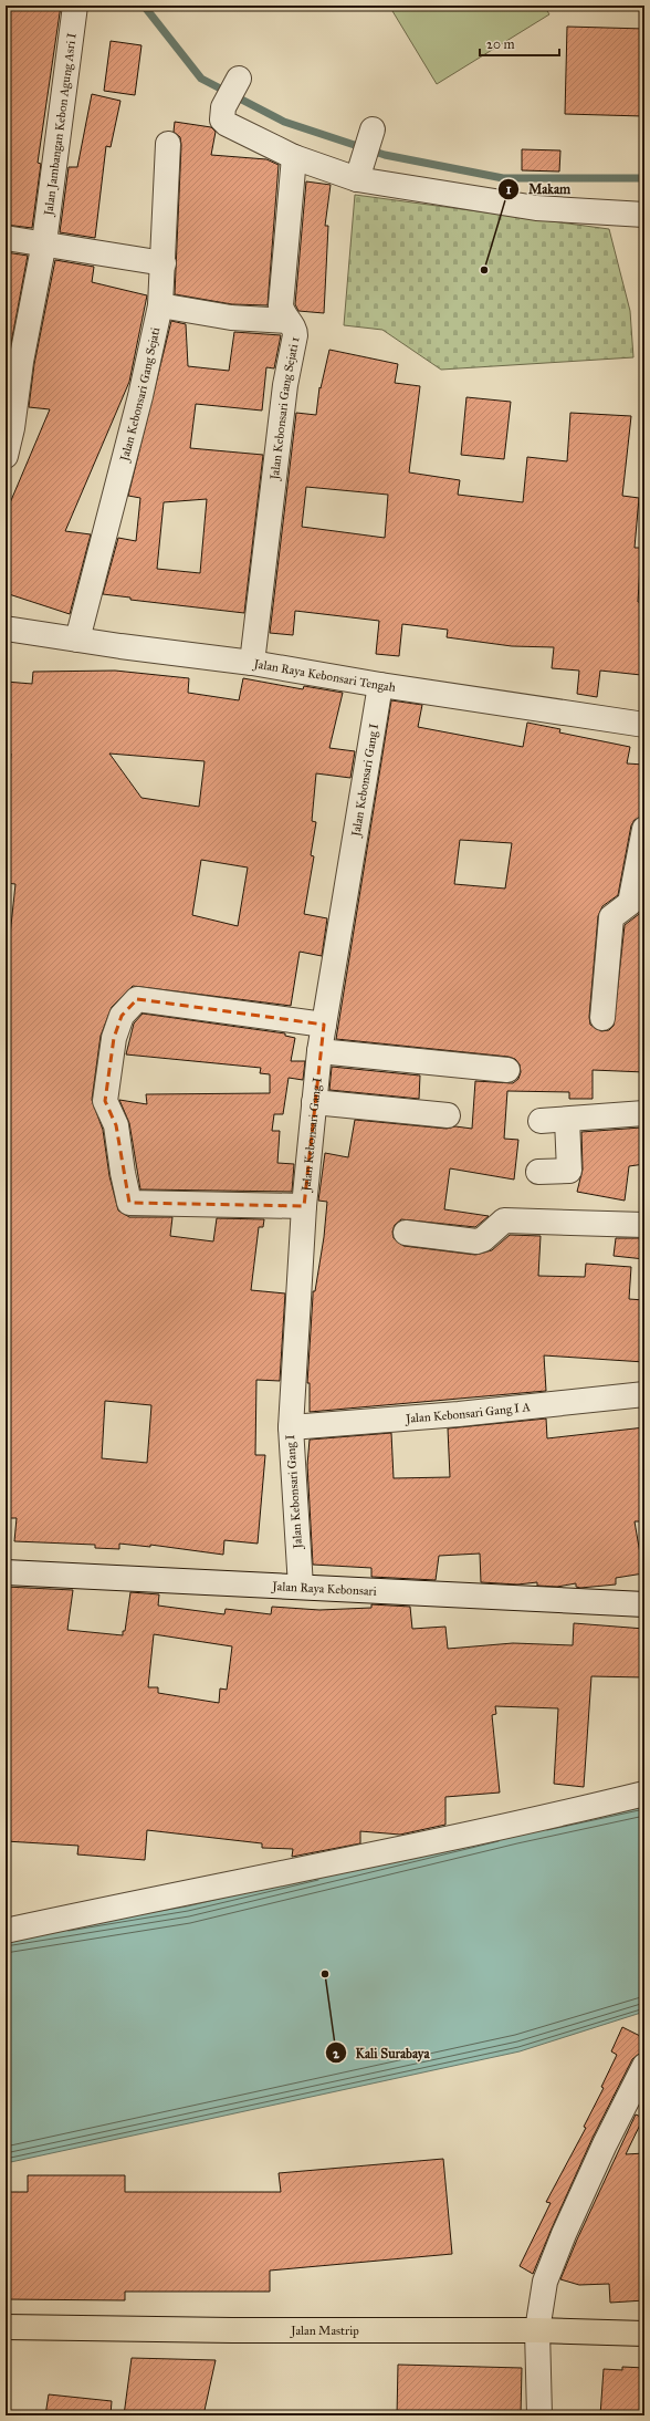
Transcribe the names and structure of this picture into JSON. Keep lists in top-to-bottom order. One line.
{"streets":{"main road":["Jalan Mastrip"],"street":["Jalan Jambangan Kebon Agung Asri I","Jalan Kebonsari Gang Sejati","Jalan Kebonsari Gang Sejati 1","Jalan Raya Kebonsari Tengah","Jalan Kebonsari Gang I","Jalan Kebonsari Gang I A","Jalan Raya Kebonsari"]},"crossings":[["Jalan Kebonsari Gang Sejati","Jalan Raya Kebonsari Tengah"],["Jalan Kebonsari Gang Sejati 1","Jalan Raya Kebonsari Tengah"],["Jalan Raya Kebonsari Tengah","Jalan Kebonsari Gang I"],["Jalan Kebonsari Gang I","Jalan Kebonsari Gang I A"],["Jalan Kebonsari Gang I","Jalan Raya Kebonsari"]],"places":["Makam","Kali Surabaya"],"scale_bar":"20 m"}
